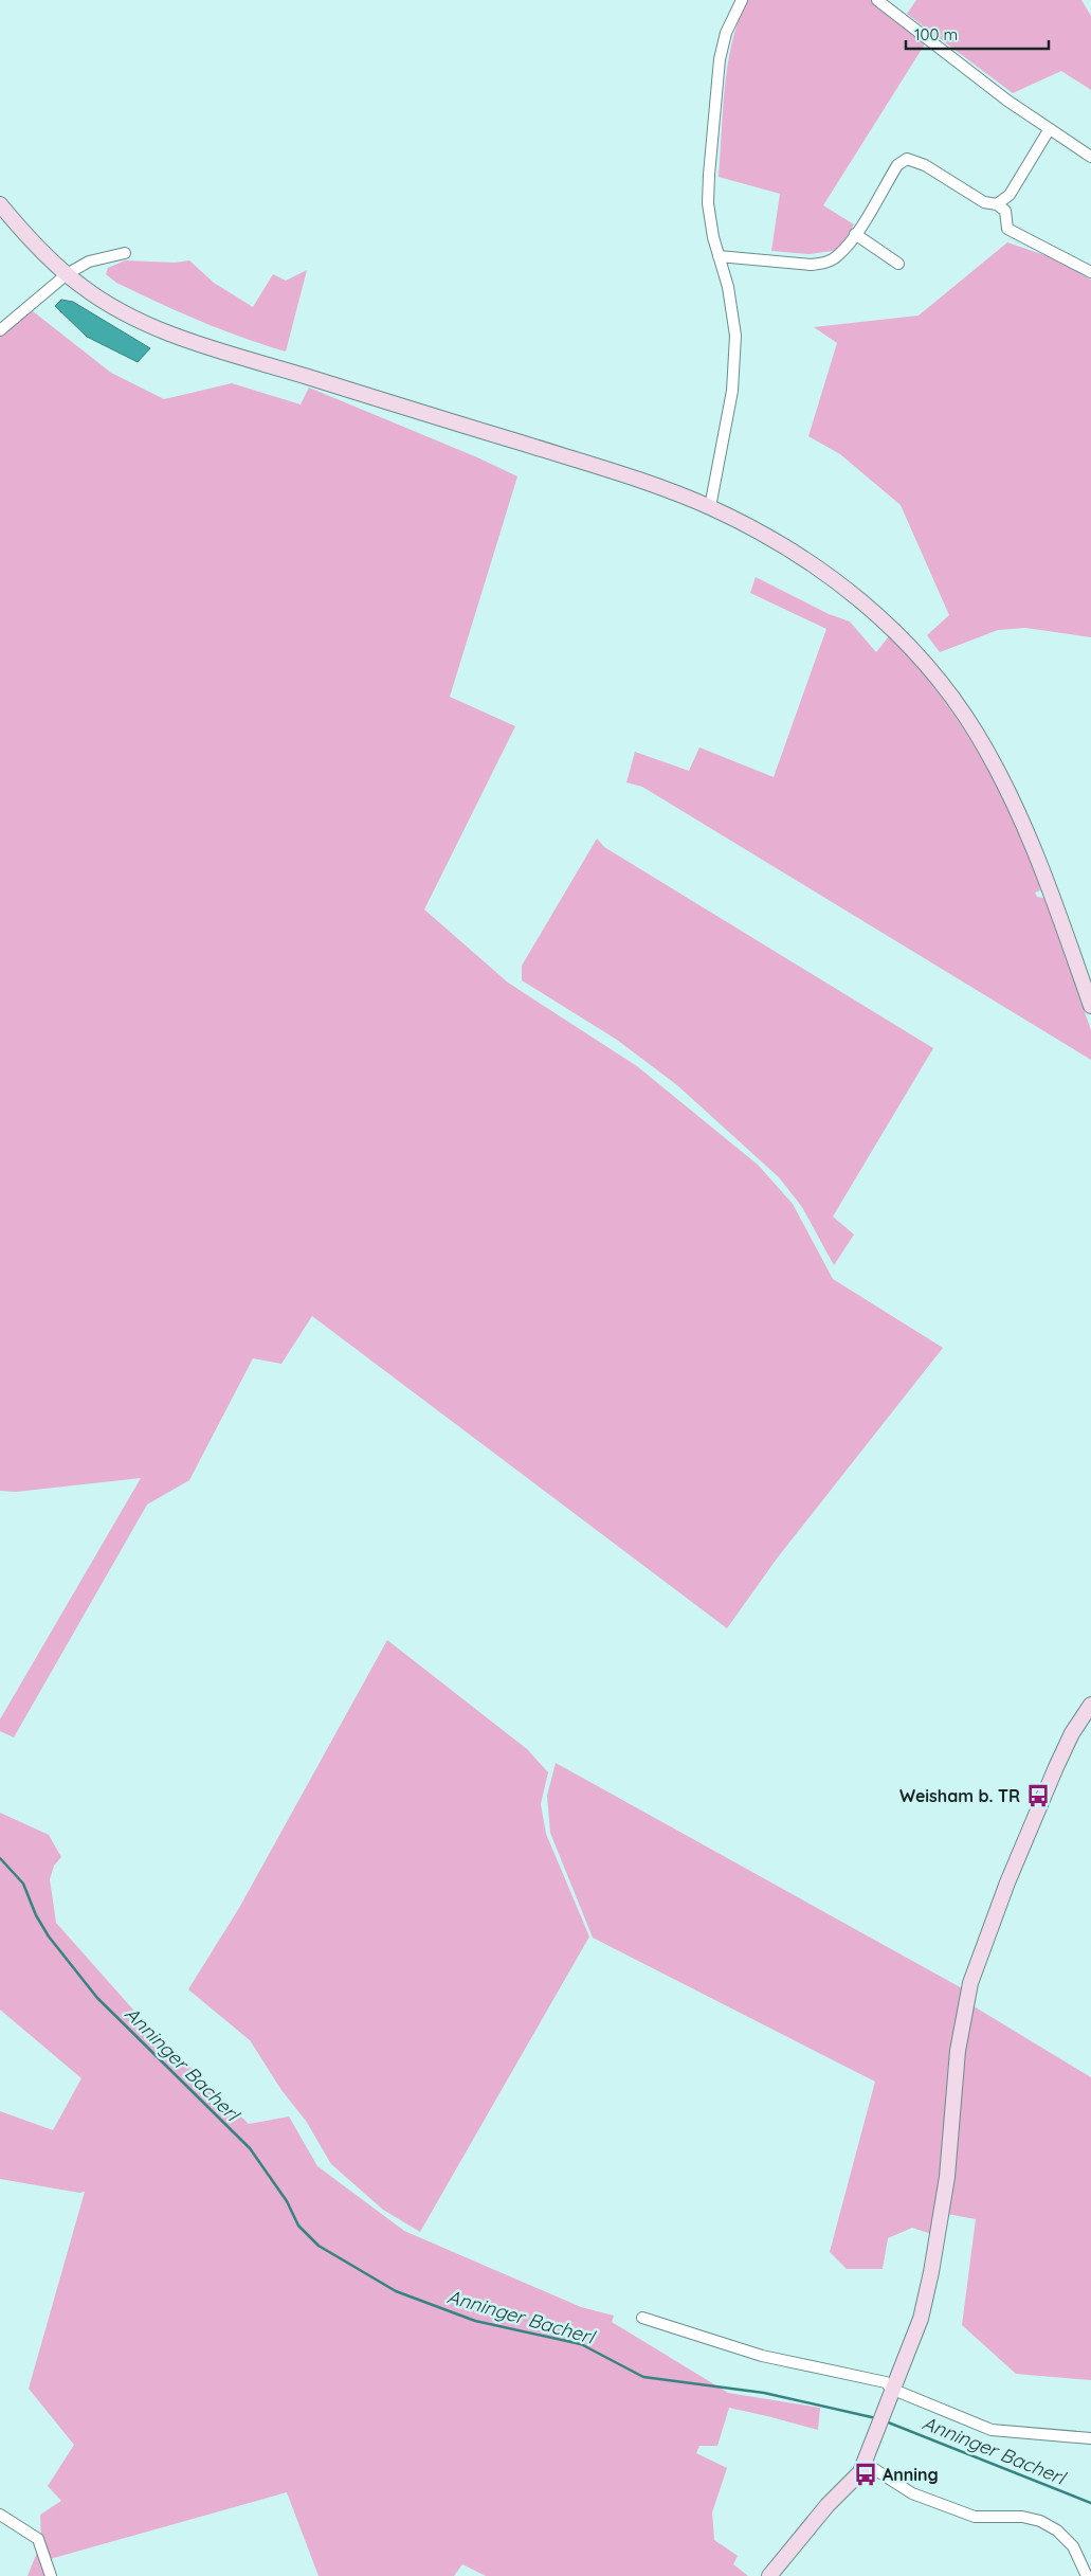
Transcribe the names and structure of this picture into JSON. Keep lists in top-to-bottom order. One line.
{"water":["Anninger Bacherl"],"places":{"bus stop":["Weisham b. TR","Anning"]},"scale_bar":"100 m"}
